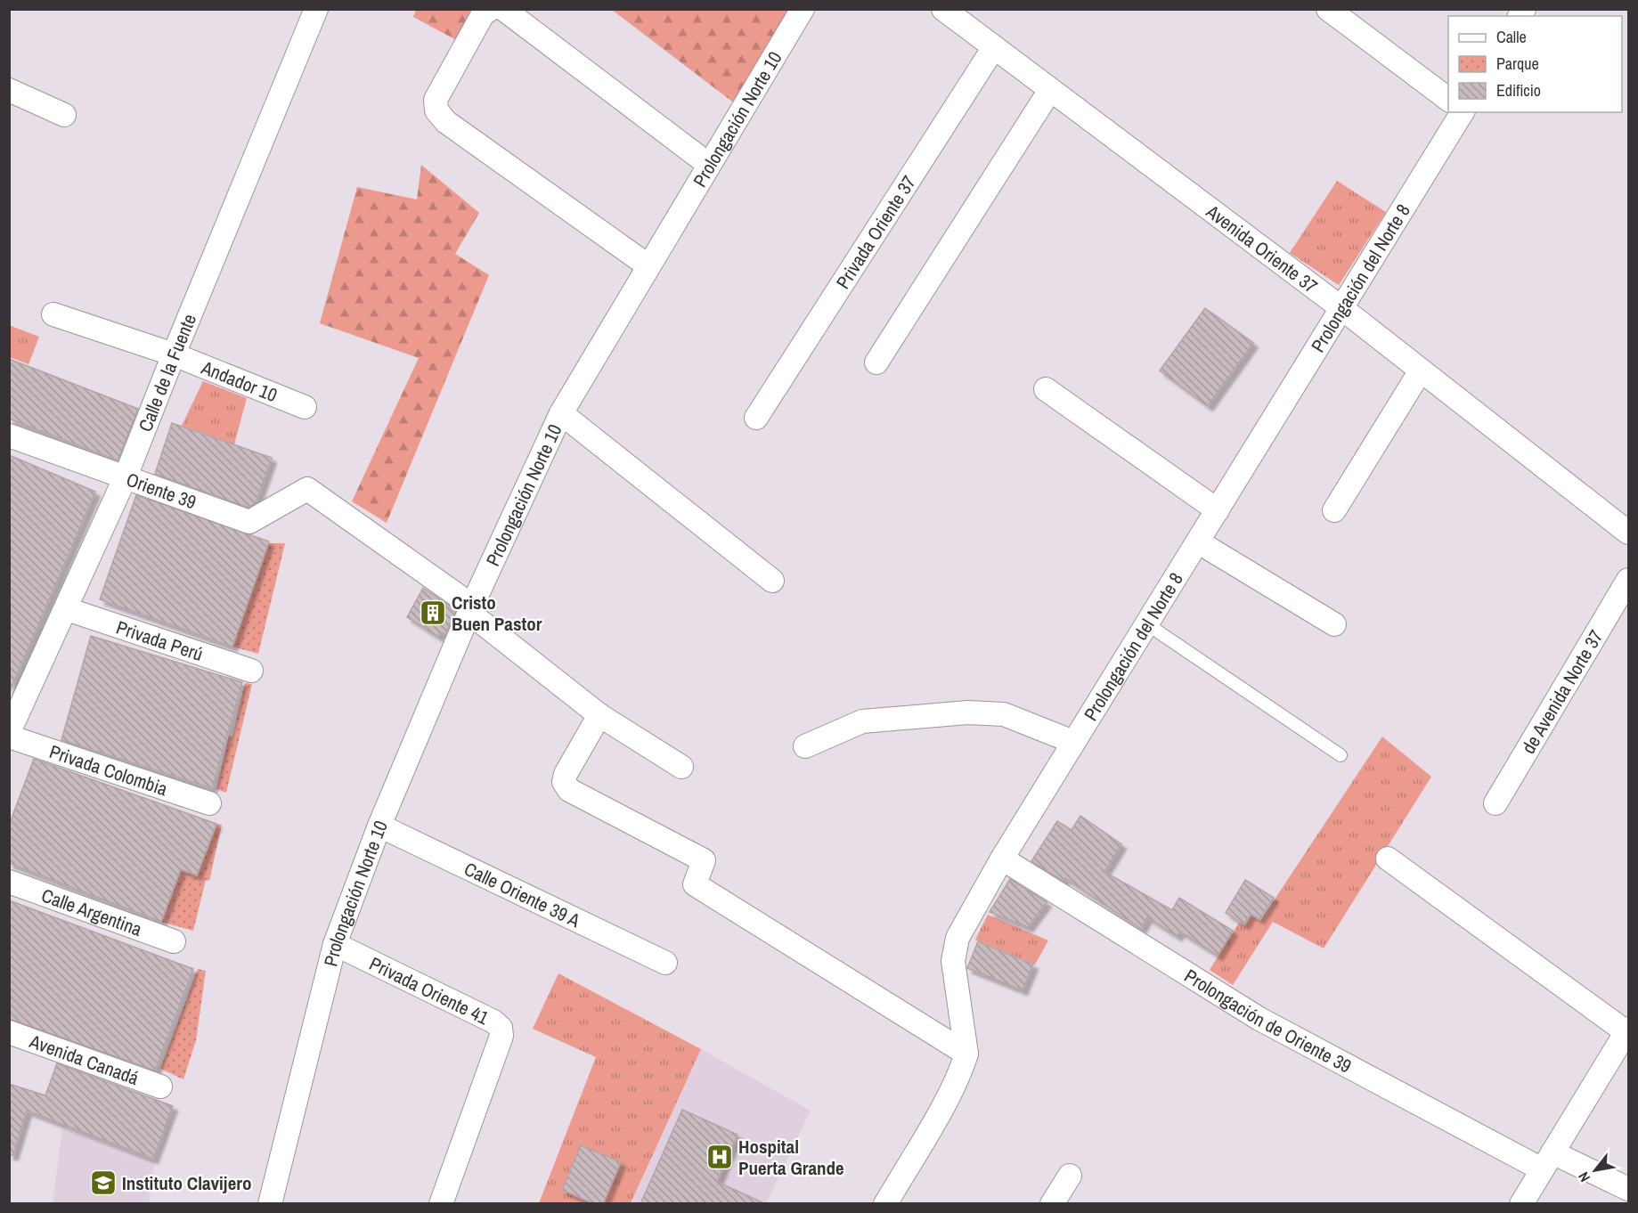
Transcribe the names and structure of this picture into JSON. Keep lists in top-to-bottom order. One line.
{"streets":{"street":["Prolongación Norte 10","Privada Oriente 37","Avenida Oriente 37","Prolongación del Norte 8","Calle de la Fuente","Andador 10","Oriente 39","Privada Perú","de Avenida Norte 37","Privada Colombia","Calle Oriente 39 A","Calle Argentina","Privada Oriente 41","Prolongación de Oriente 39","Avenida Canadá"]},"crossings":[["Prolongación Norte 10","Oriente 39"],["Prolongación Norte 10","Calle Oriente 39 A"],["Prolongación Norte 10","Privada Oriente 41"],["Privada Oriente 37","Avenida Oriente 37"],["Avenida Oriente 37","Prolongación del Norte 8"],["Prolongación del Norte 8","Prolongación de Oriente 39"],["Calle de la Fuente","Andador 10"],["Calle de la Fuente","Oriente 39"],["Calle de la Fuente","Privada Perú"],["Calle de la Fuente","Privada Colombia"]],"places":{"building":["Cristo Buen Pastor"],"hospital":["Hospital Puerta Grande"],"school or university":["Instituto Clavijero"]},"legend":["Calle","Parque","Edificio"],"north":"bottom left"}
